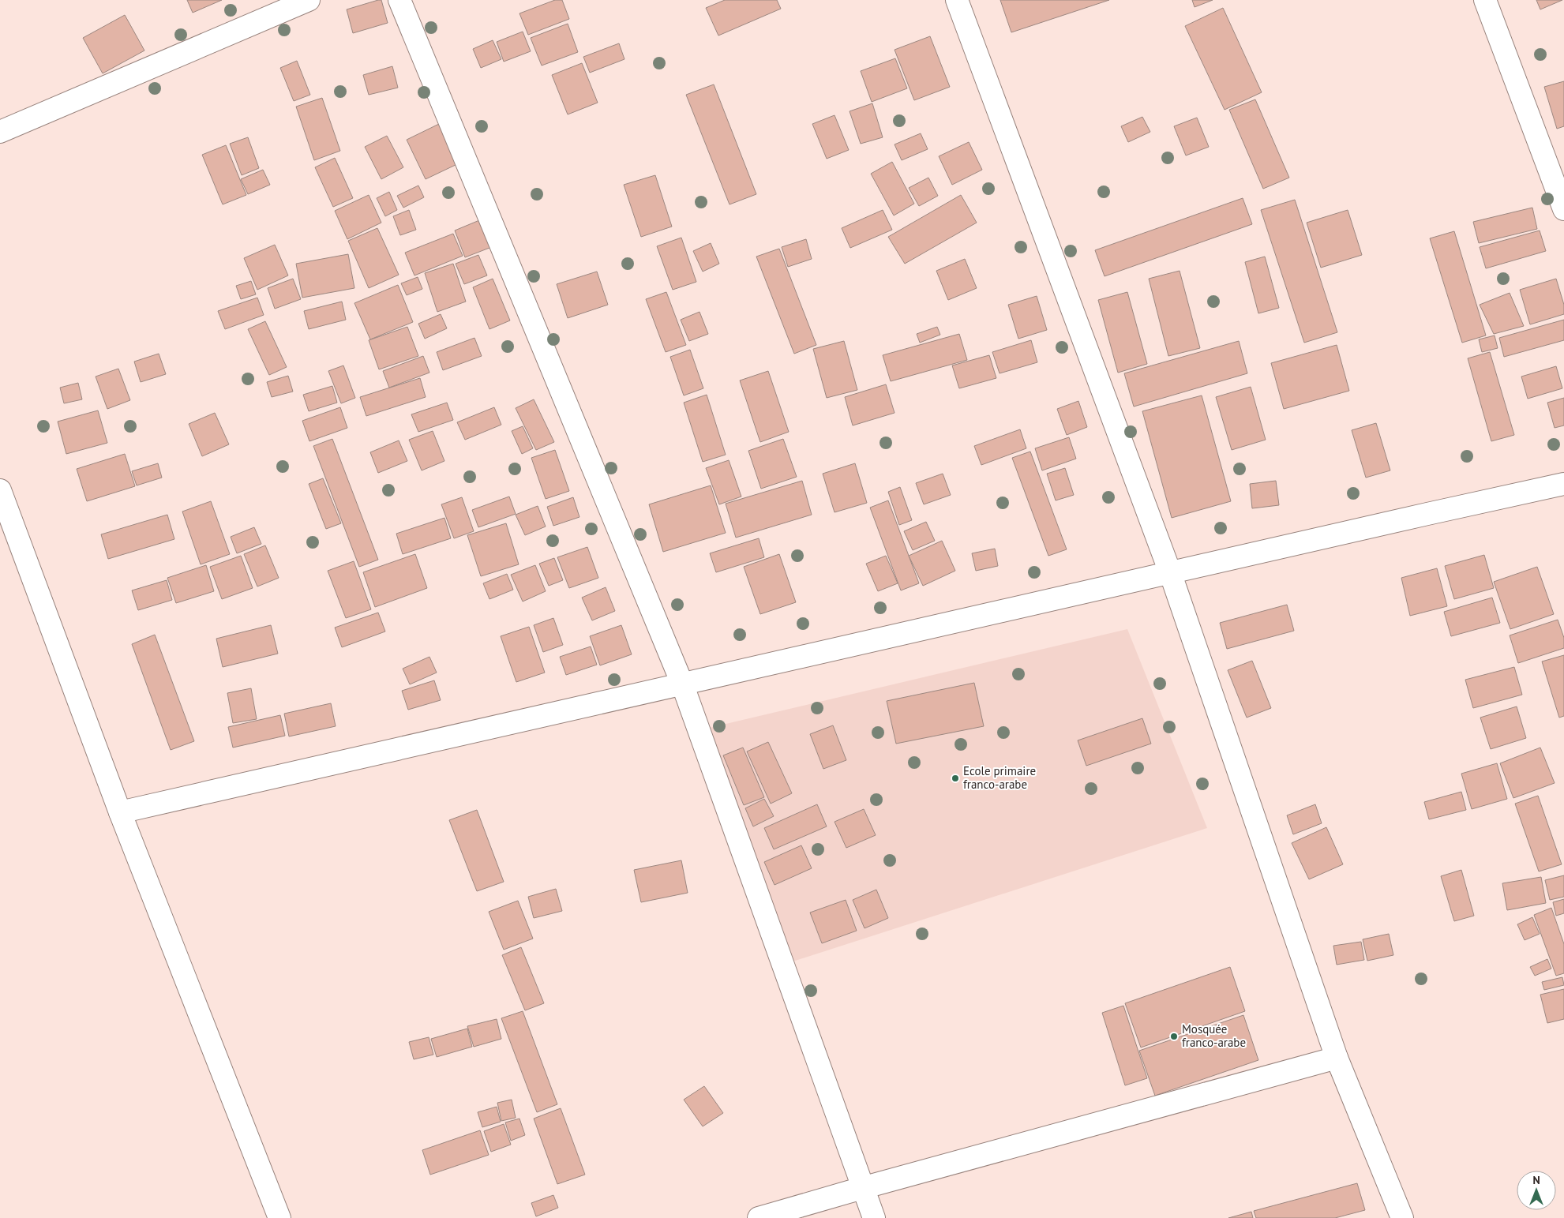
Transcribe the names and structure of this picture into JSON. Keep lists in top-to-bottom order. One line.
{"places":["Ecole primaire franco-arabe","Mosquée franco-arabe"],"north":"top"}
